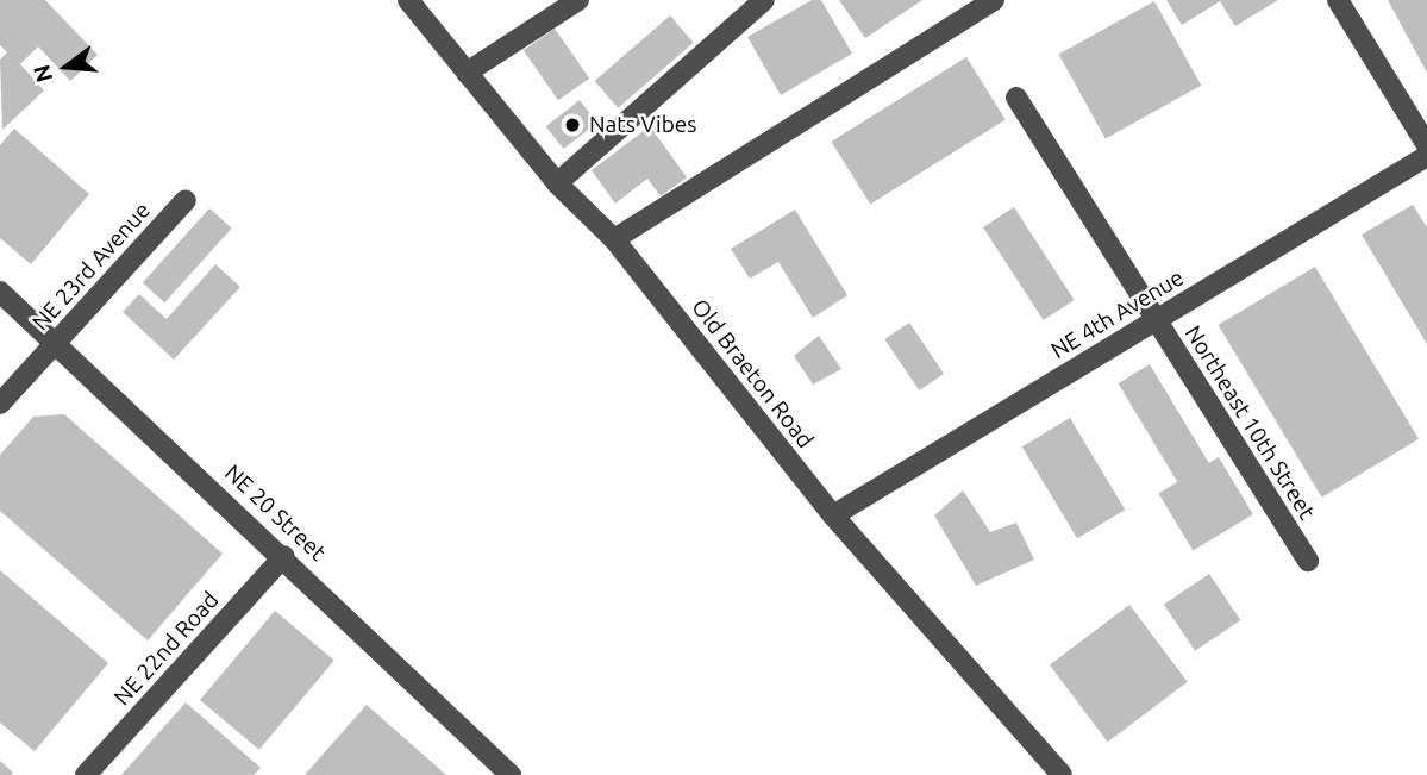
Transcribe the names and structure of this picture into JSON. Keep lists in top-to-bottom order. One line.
{"streets":{"street":["NE 23rd Avenue","NE 4th Avenue","Old Braeton Road","Northeast 10th Street","NE 20 Street","NE 22nd Road"]},"crossings":[["NE 23rd Avenue","NE 20 Street"],["NE 4th Avenue","Old Braeton Road"],["NE 4th Avenue","Northeast 10th Street"],["NE 20 Street","NE 22nd Road"]],"places":["Nats Vibes"],"north":"left"}
